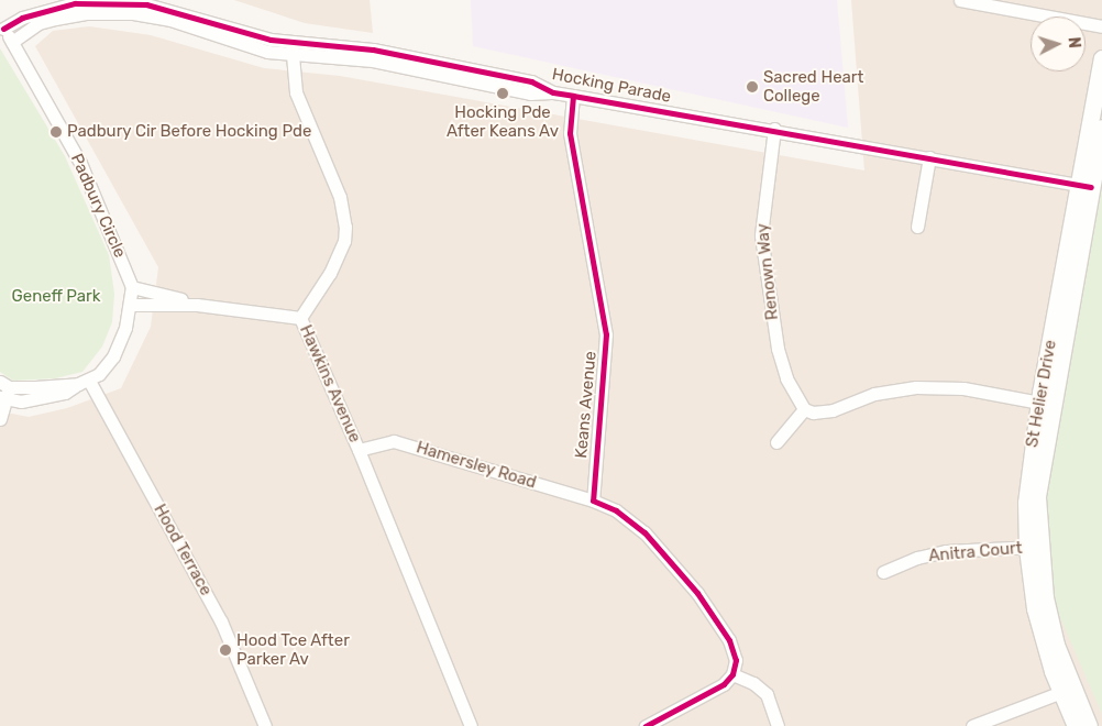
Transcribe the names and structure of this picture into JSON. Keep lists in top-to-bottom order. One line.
{"streets":{"street":["Hocking Parade","Padbury Circle","Renown Way","Hawkins Avenue","St Helier Drive","Keans Avenue","Hamersley Road","Hood Terrace","Anitra Court"]},"crossings":[["Hocking Parade","Padbury Circle"],["Hocking Parade","Renown Way"],["Hocking Parade","Hawkins Avenue"],["Hocking Parade","St Helier Drive"],["Hocking Parade","Keans Avenue"],["Padbury Circle","Hood Terrace"],["Hawkins Avenue","Hamersley Road"],["St Helier Drive","Anitra Court"],["Keans Avenue","Hamersley Road"]],"parks":["Geneff Park"],"places":["Sacred Heart College","Hocking Pde After Keans Av","Padbury Cir Before Hocking Pde","Hood Tce After Parker Av"],"north":"right"}
